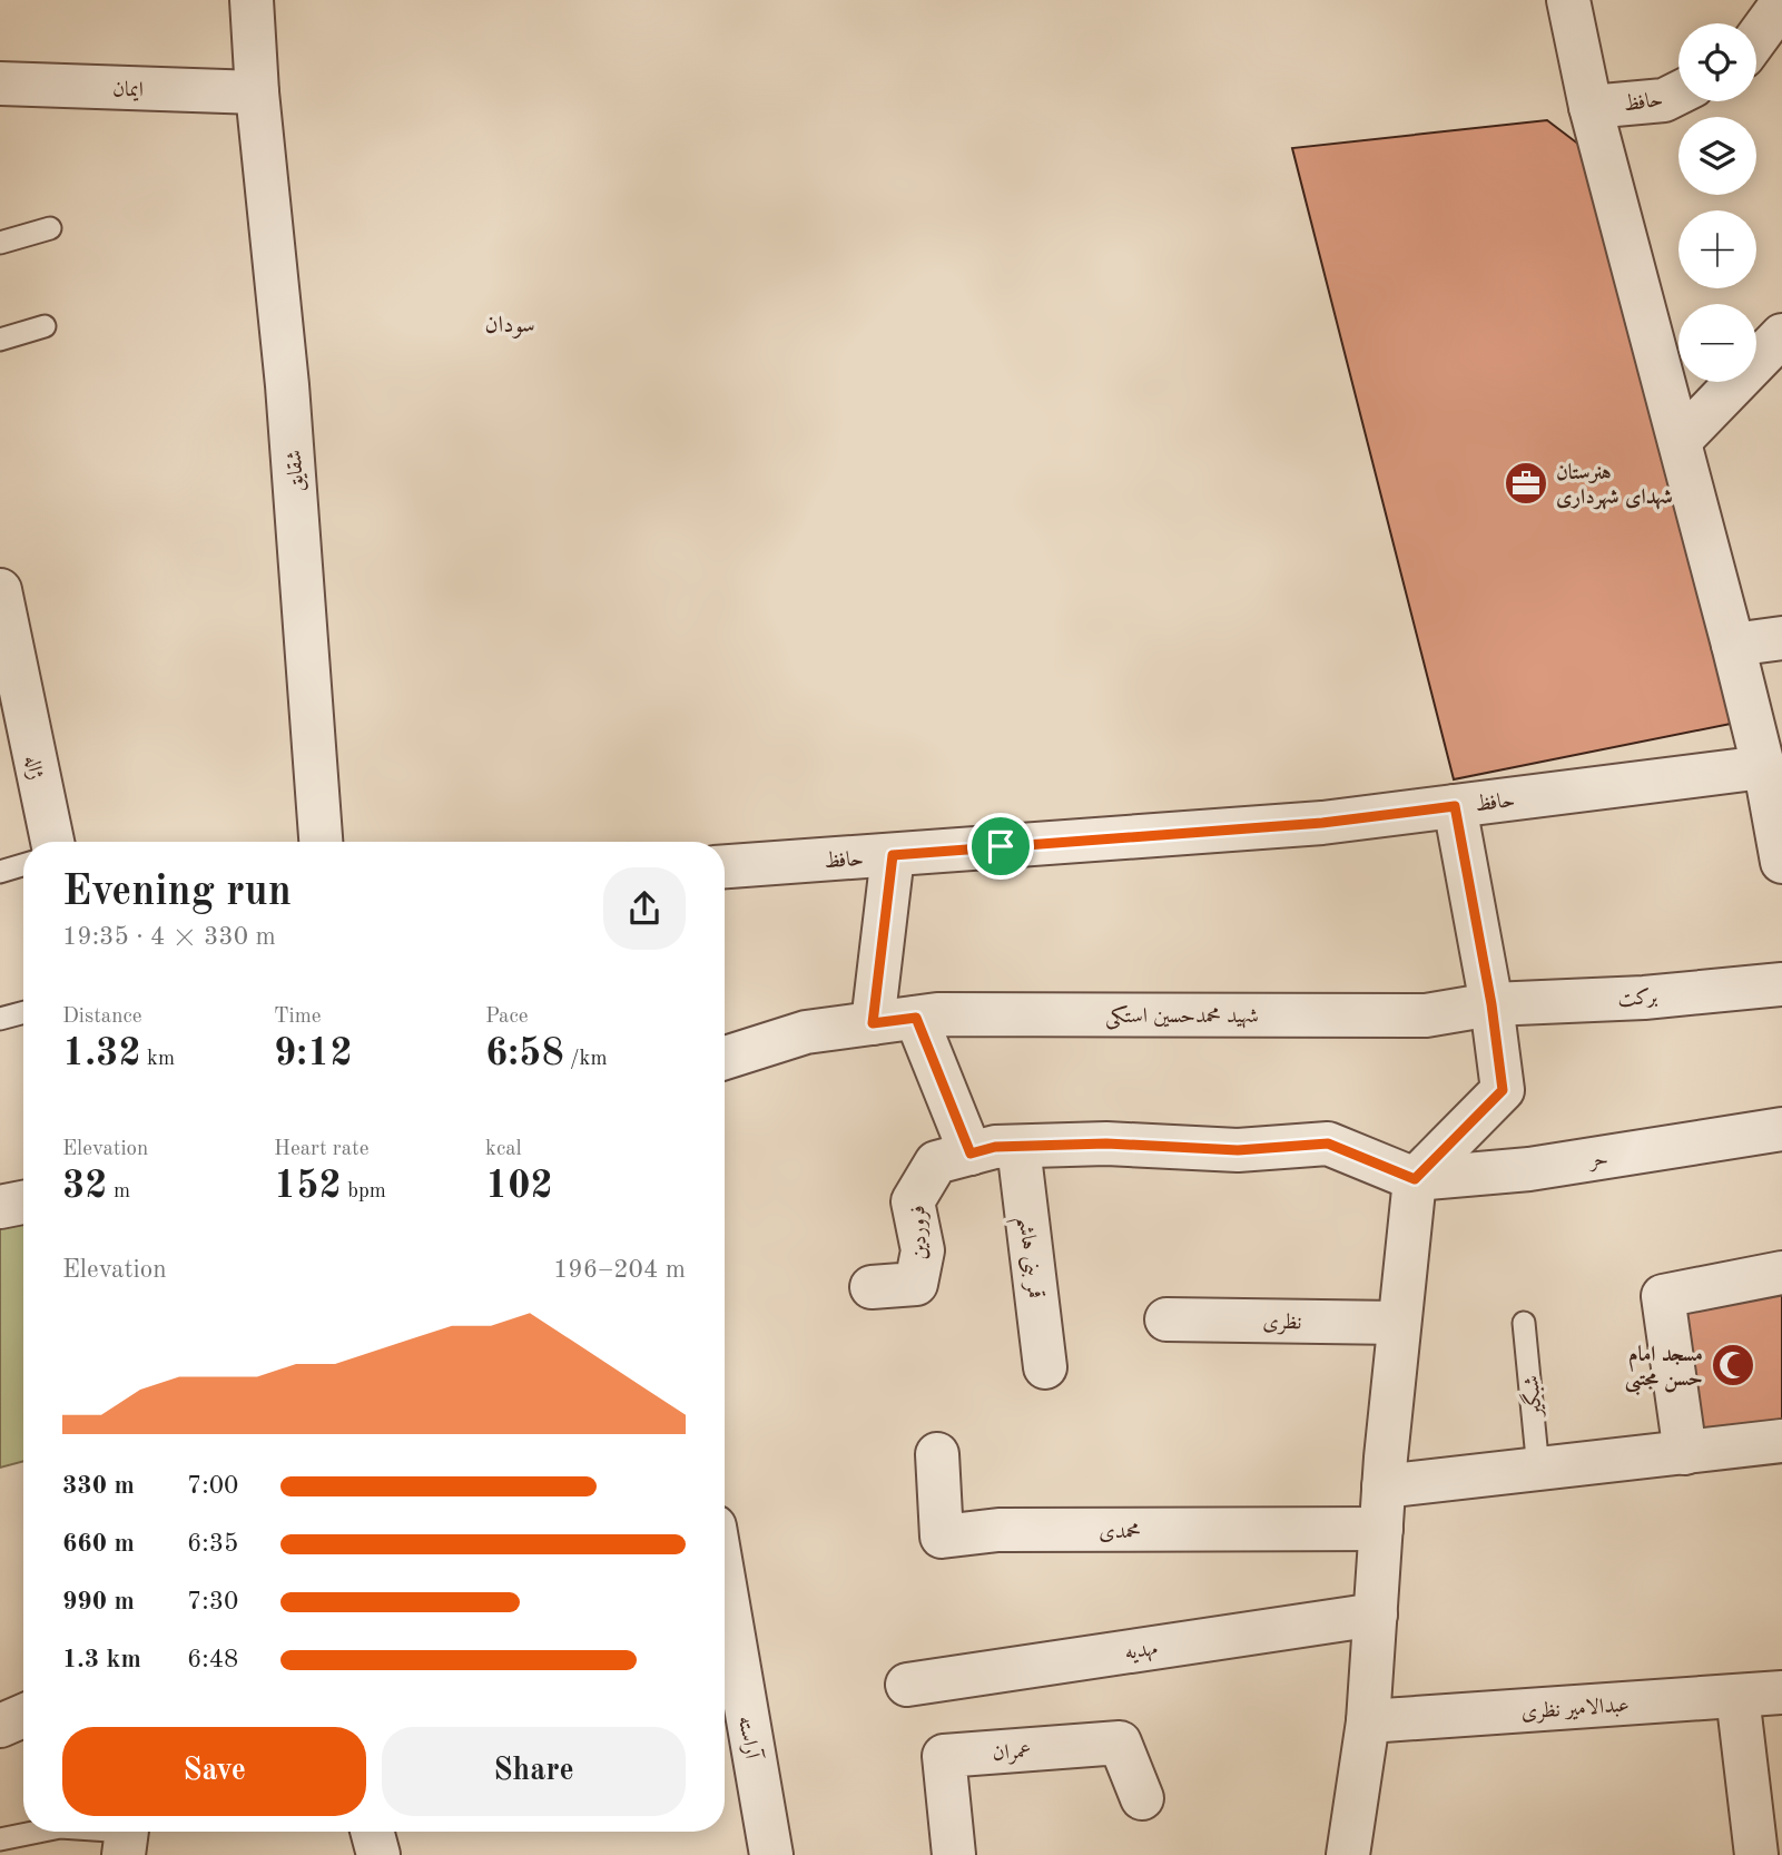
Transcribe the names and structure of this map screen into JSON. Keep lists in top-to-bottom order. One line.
{"streets":{"street":["ایمان","حافظ","شقایق","ژاله","برکت","شهید محمدحسین استکی","حر","فروردین","قمر بنی هاشم","نظری","محمدی","مهدیه","عبدالامیر نظری","آراسته","عمران"],"lane":["شبگیر"]},"crossings":[["ایمان","شقایق"],["برکت","شهید محمدحسین استکی"],["حر","فروردین"],["فروردین","قمر بنی هاشم"]],"districts":["سودان"],"places":{"office":["هنرستان شهدای شهرداری"],"mosque":["مسجد امام حسن مجتبی"]},"page":{"map_buttons":["+","−"],"heading":["Evening run","19:35 · 4 × 330 m"],"stats":[["Distance","1.32 km"],["Time","9:12"],["Pace","6:58 /km"],["Elevation","32 m"],["Heart rate","152 bpm"],["kcal","102"]],"chart":["Elevation","196–204 m"],"list":[{"name":"330 m","note":"7:00"},{"name":"660 m","note":"6:35"},{"name":"990 m","note":"7:30"},{"name":"1.3 km","note":"6:48"}],"buttons":["Save","Share"]}}
